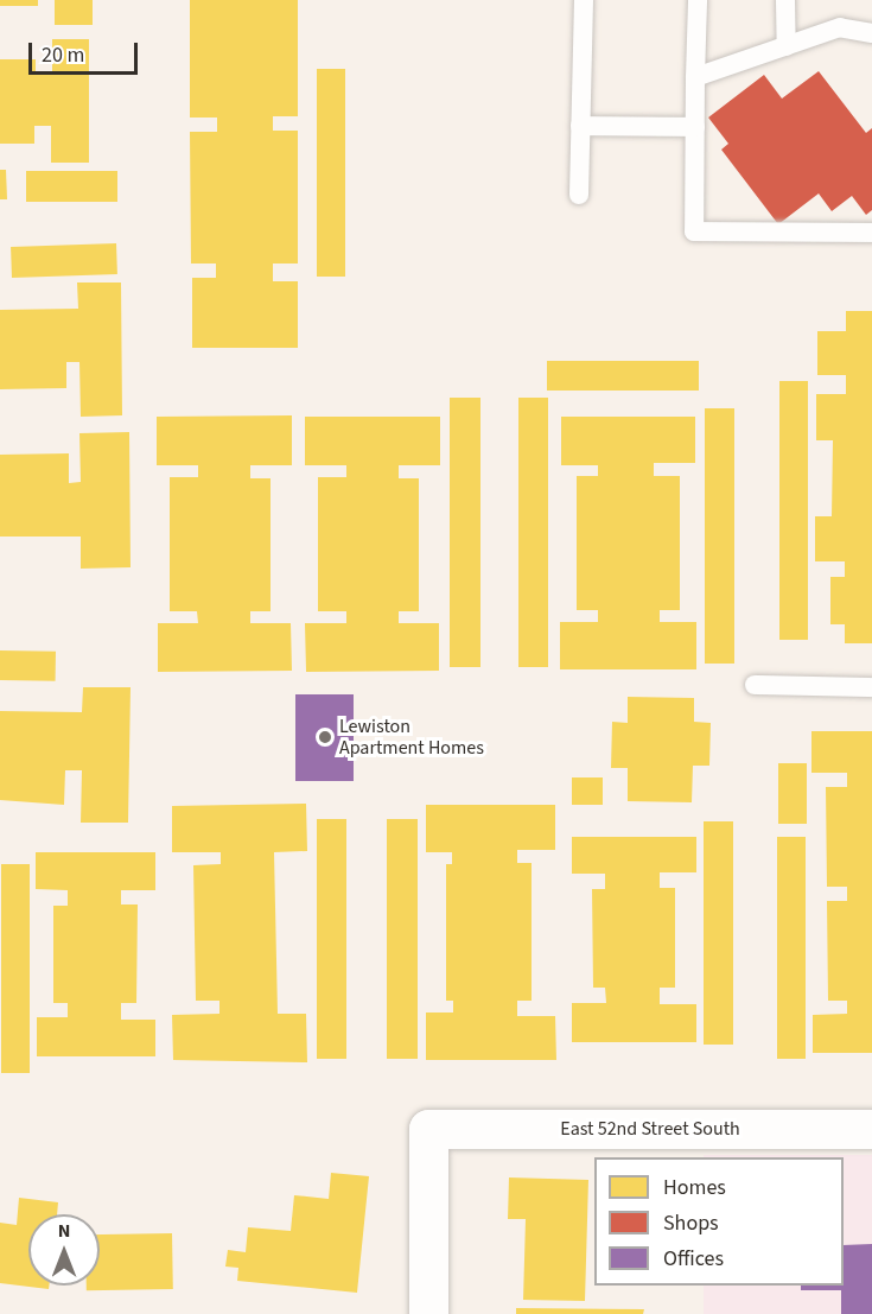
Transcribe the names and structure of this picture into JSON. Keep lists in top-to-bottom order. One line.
{"streets":{"street":["East 52nd Street South"]},"places":["Lewiston Apartment Homes"],"legend":["Homes","Shops","Offices"],"scale_bar":"20 m","north":"top"}
